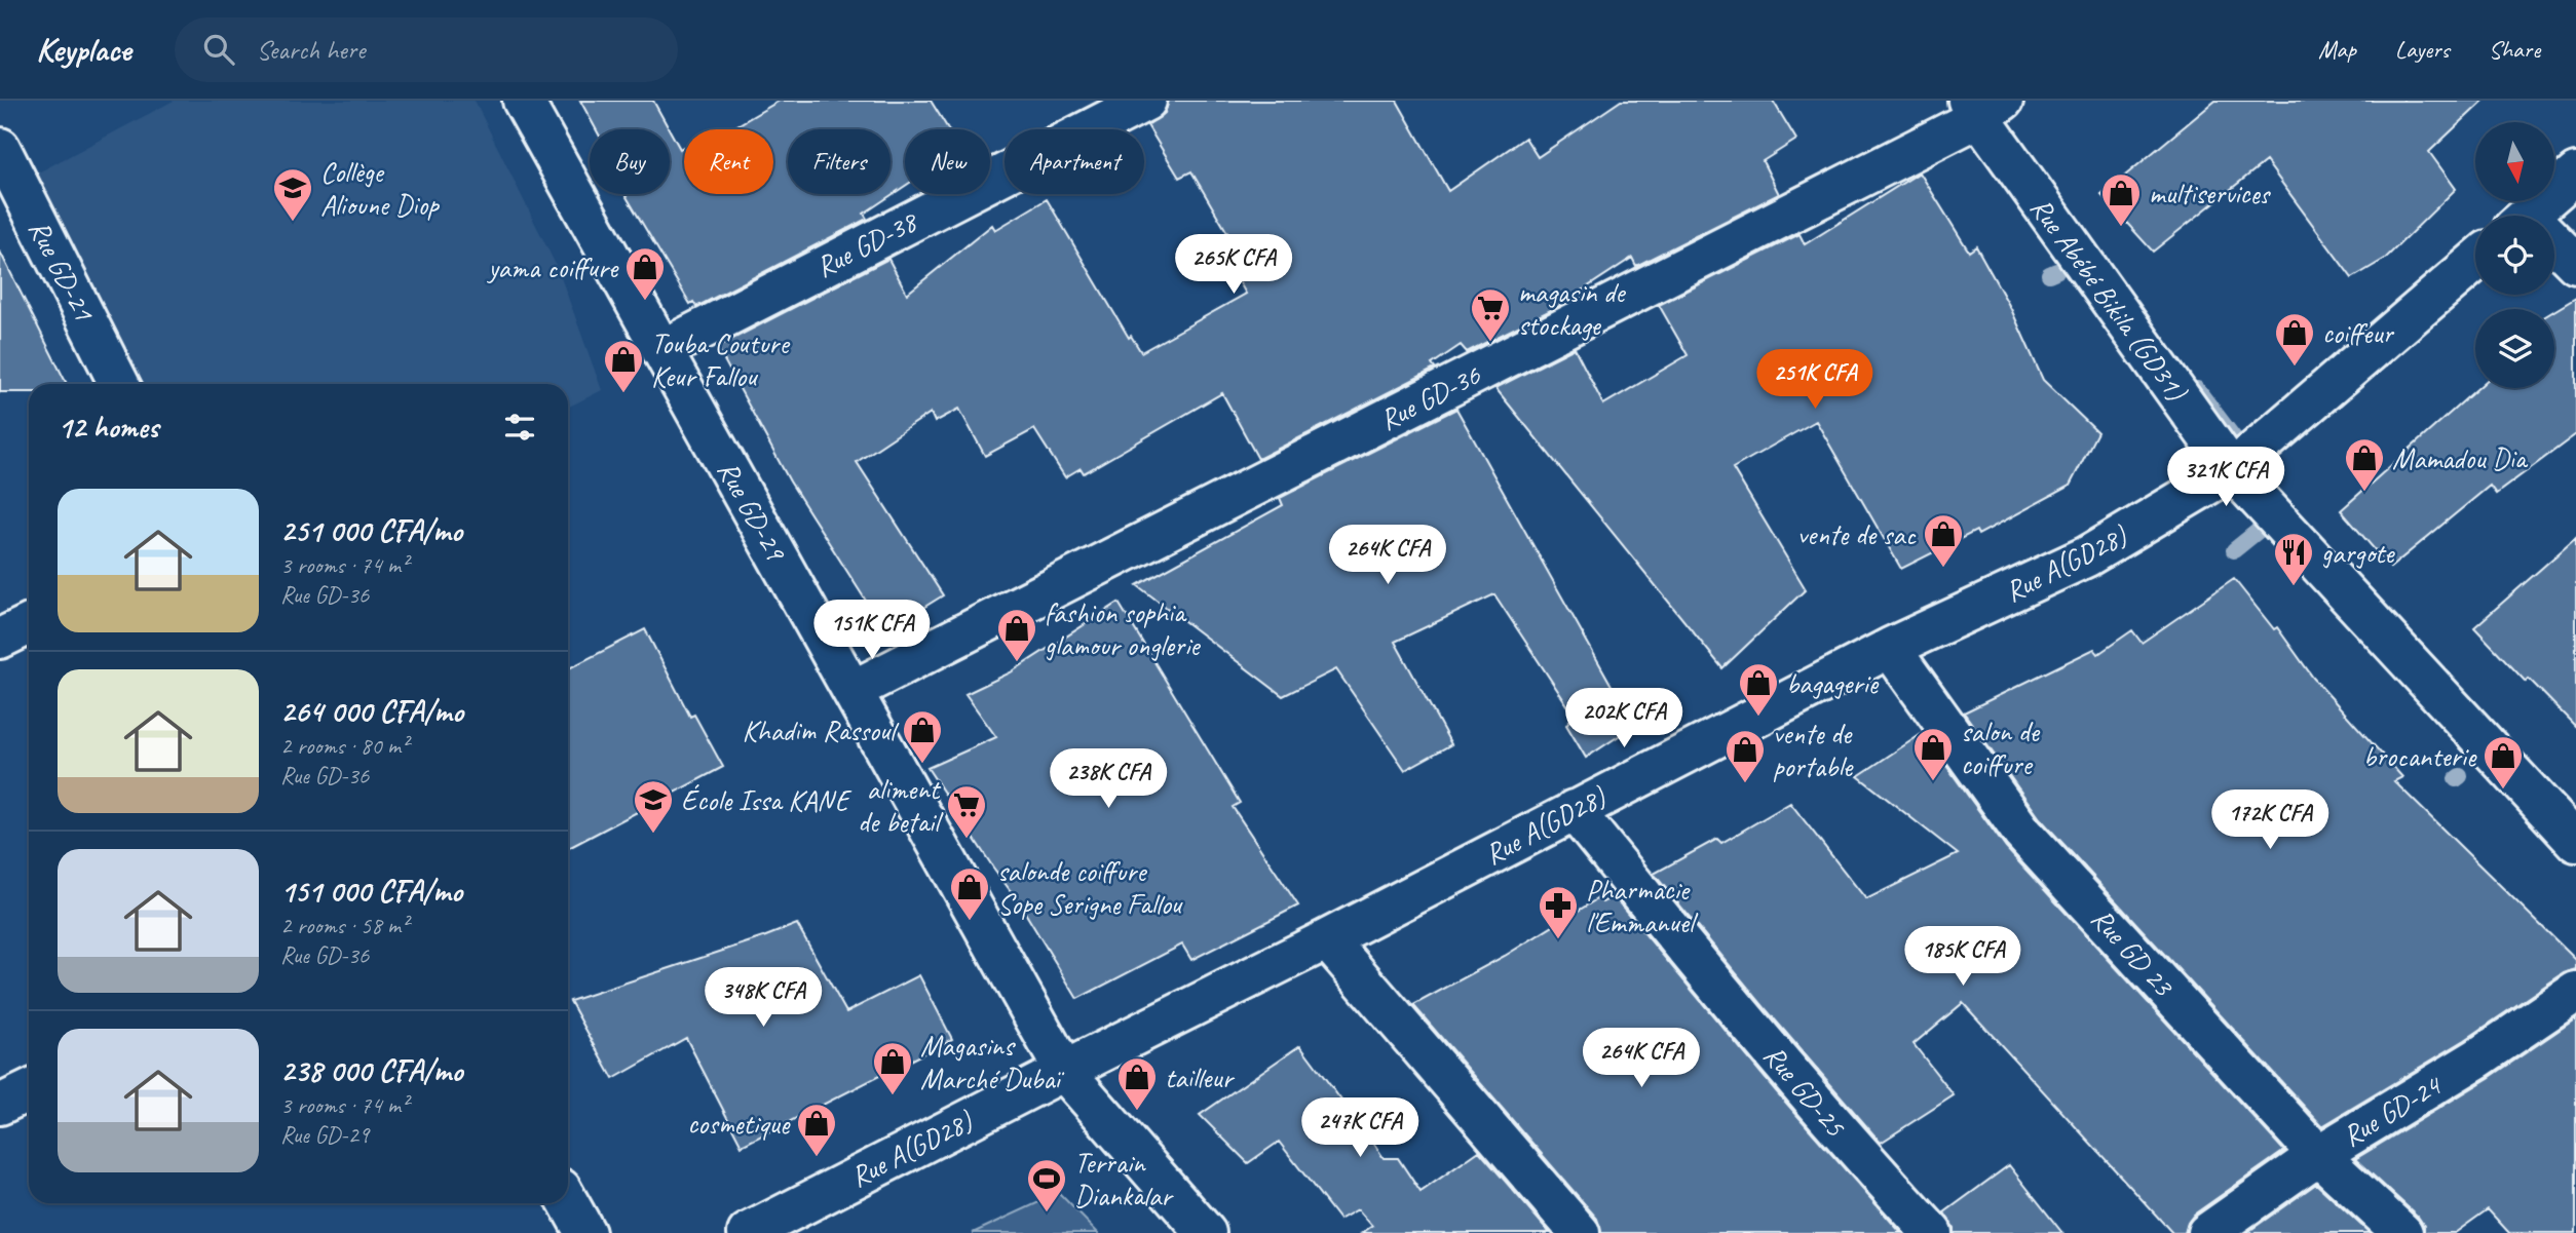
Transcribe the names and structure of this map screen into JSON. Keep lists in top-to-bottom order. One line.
{"streets":{"street":["Rue GD-38","Rue GD-21","Rue Abébé Bikila (GD31)","Rue GD-36","Rue GD-29","Rue A(GD28)","Rue GD 23","Rue GD-25","Rue GD-24"]},"crossings":[["Rue GD-38","Rue GD-29"],["Rue Abébé Bikila (GD31)","Rue GD-36"],["Rue Abébé Bikila (GD31)","Rue A(GD28)"],["Rue GD-36","Rue GD-29"],["Rue GD-29","Rue A(GD28)"],["Rue A(GD28)","Rue GD 23"],["Rue A(GD28)","Rue GD-25"],["Rue GD 23","Rue GD-24"]],"places":{"school or university":["Collège Alioune Diop","École Issa KANE"],"shop":["multiservices","yama coiffure","coiffeur","Touba Couture Keur Fallou","Mamadou Dia","vente de sac","fashion sophia glamour onglerie","bagagerie","Khadim Rassoul","salon de coiffure","vente de portable","brocanterie","salonde coiffure Sope Serigne Fallou","Magasins Marché Dubaï","tailleur","cosmetique"],"supermarket":["magasin de stockage","aliment de betail"],"restaurant":["gargote"],"pharmacy":["Pharmacie l'Emmanuel"],"sports":["Terrain Diankalar"]},"north":"bottom","page":{"header":"Keyplace","search":"Search here","nav":["Map","Layers","Share"],"chip":["Buy","Rent","Filters","New","Apartment"],"price":["265K CFA","251K CFA","321K CFA","264K CFA","151K CFA","202K CFA","238K CFA","172K CFA","185K CFA","348K CFA","264K CFA","247K CFA"],"heading":"12 homes","list":[{"name":"251 000 CFA/mo","note":"3 rooms · 74 m² · Rue GD-36"},{"name":"264 000 CFA/mo","note":"2 rooms · 80 m² · Rue GD-36"},{"name":"151 000 CFA/mo","note":"2 rooms · 58 m² · Rue GD-36"},{"name":"238 000 CFA/mo","note":"3 rooms · 74 m² · Rue GD-29"}]}}
